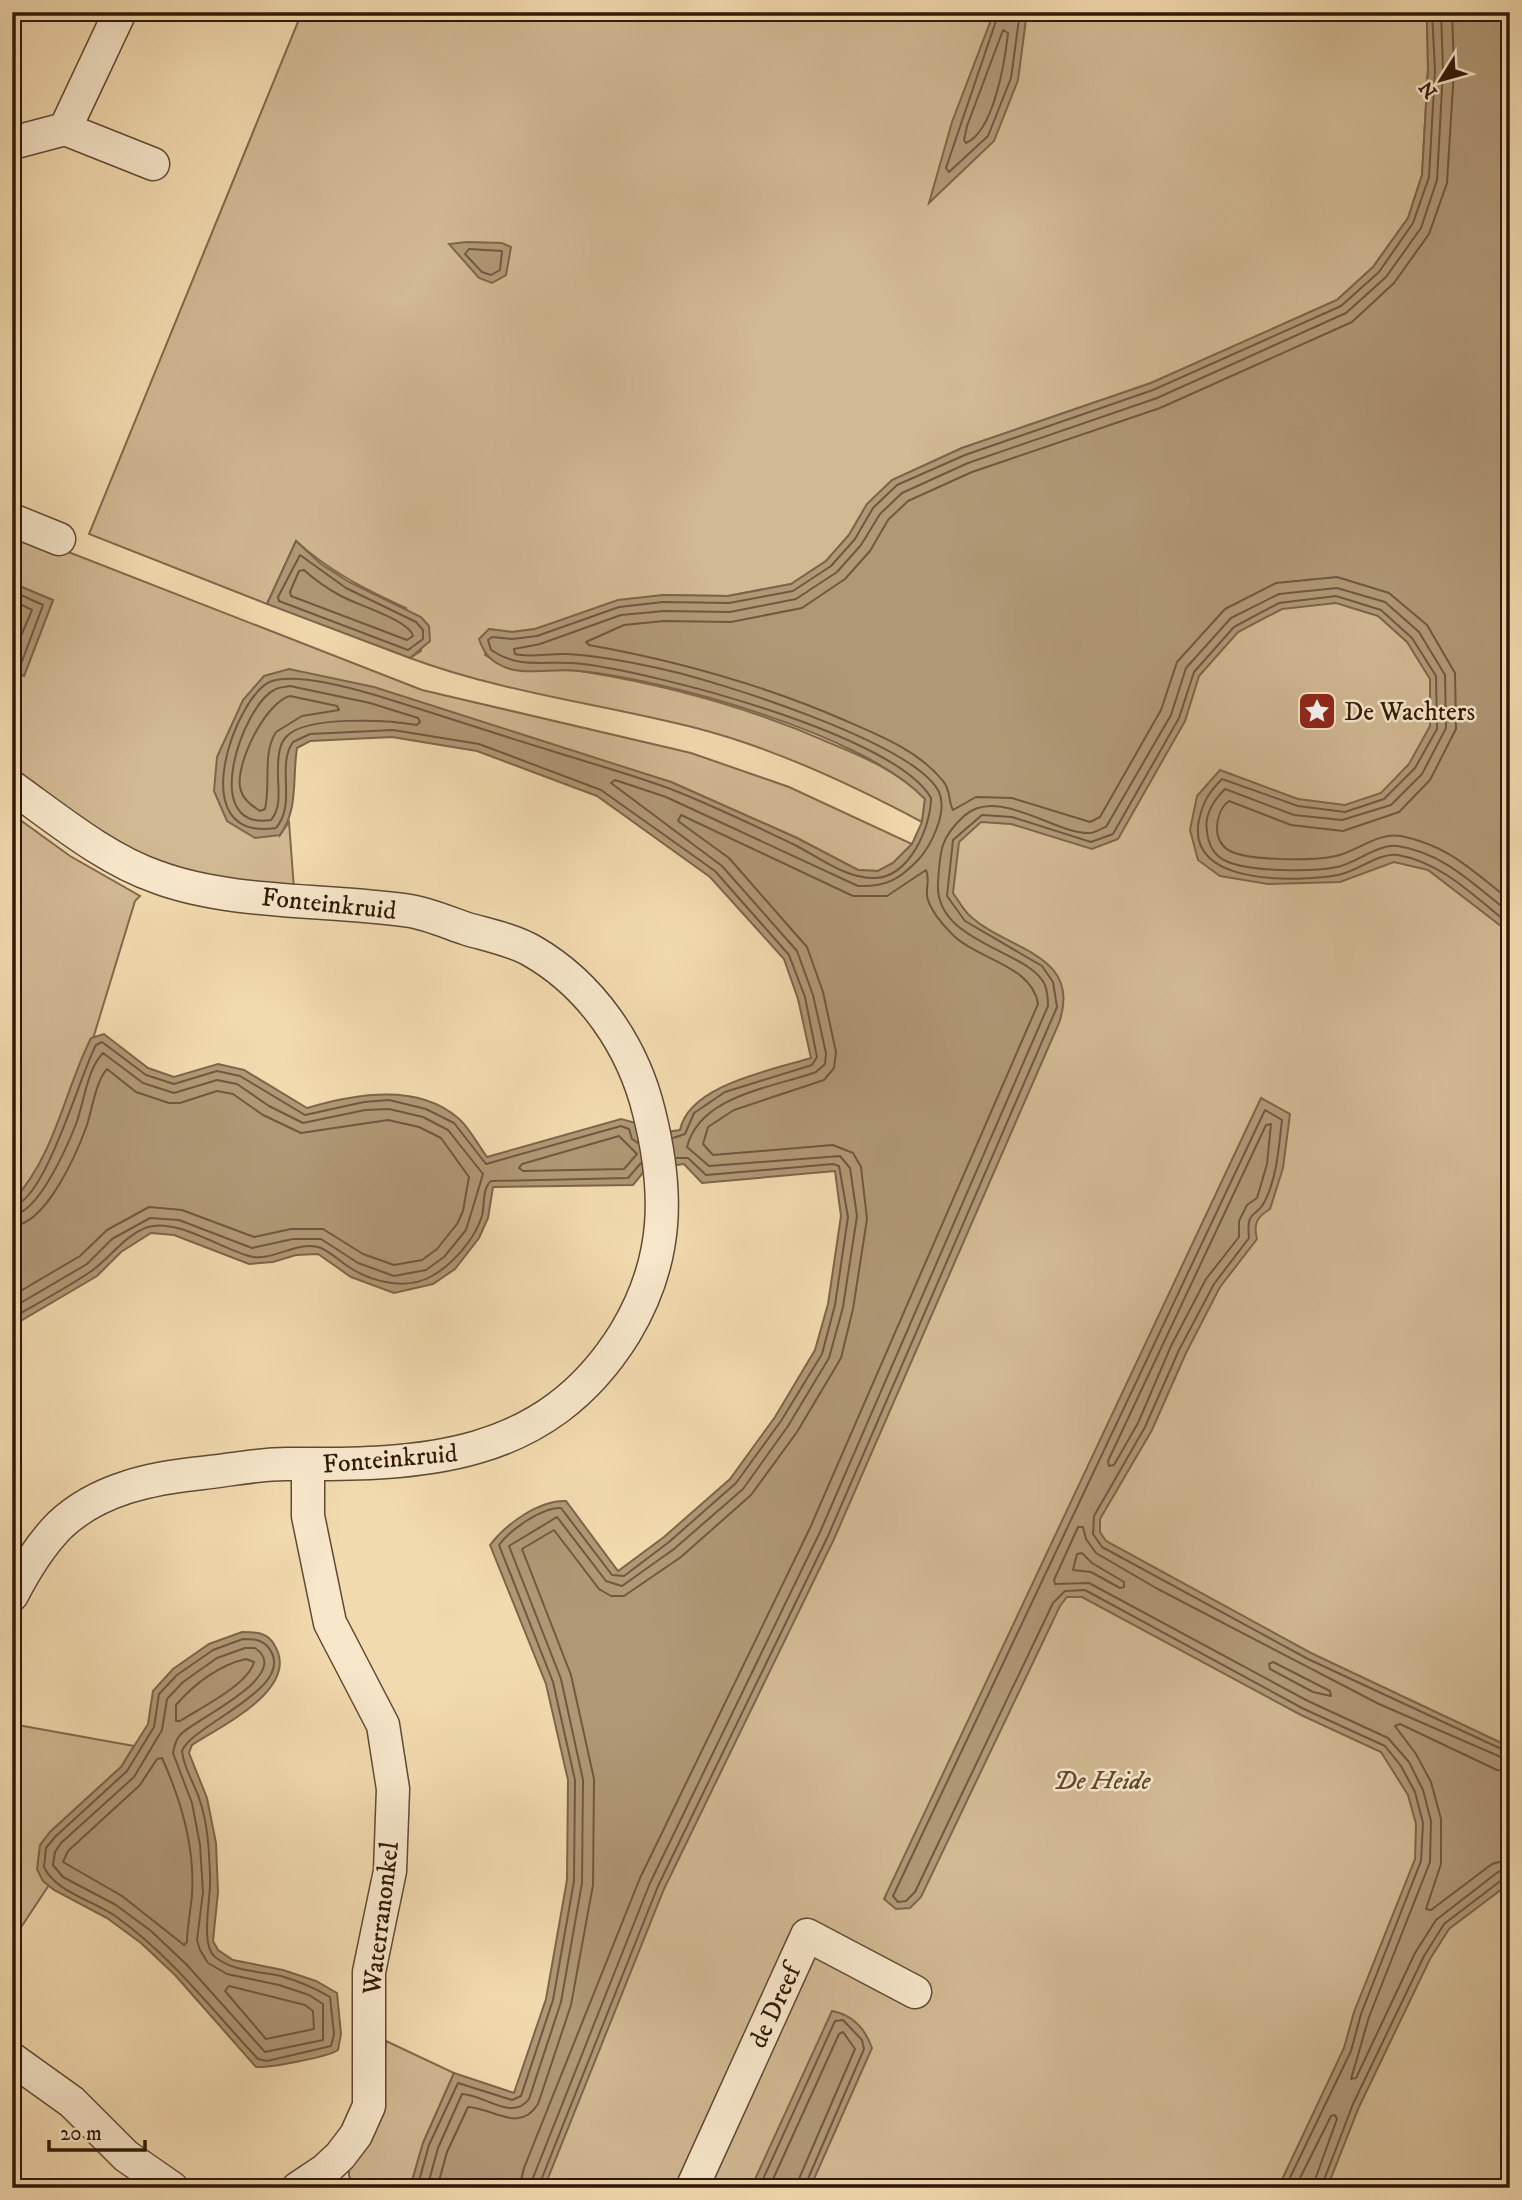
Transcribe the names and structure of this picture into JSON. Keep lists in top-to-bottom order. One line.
{"streets":{"street":["Fonteinkruid","Waterranonkel","de Dreef"]},"crossings":[["Fonteinkruid","Waterranonkel"]],"parks":["De Heide"],"places":{"place":["De Wachters"]},"scale_bar":"20 m","north":"bottom left"}
